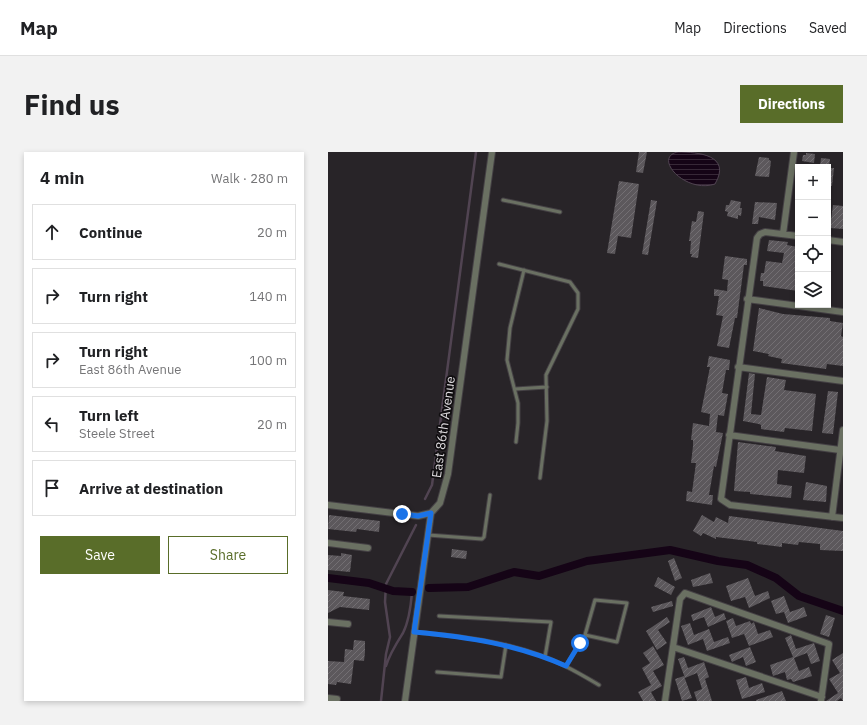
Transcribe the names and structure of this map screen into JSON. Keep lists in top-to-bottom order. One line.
{"streets":{"street":["East 86th Avenue"]},"page":{"header":"Map","nav":["Map","Directions","Saved"],"buttons":["Directions",["Save","Share"]],"title":"Find us","heading":["4 min","Walk · 280 m"],"map_buttons":["+","−"],"list":[["Continue","20 m"],["Turn right","140 m"],["Turn right","East 86th Avenue","100 m"],["Turn left","Steele Street","20 m"],"Arrive at destination"]}}
